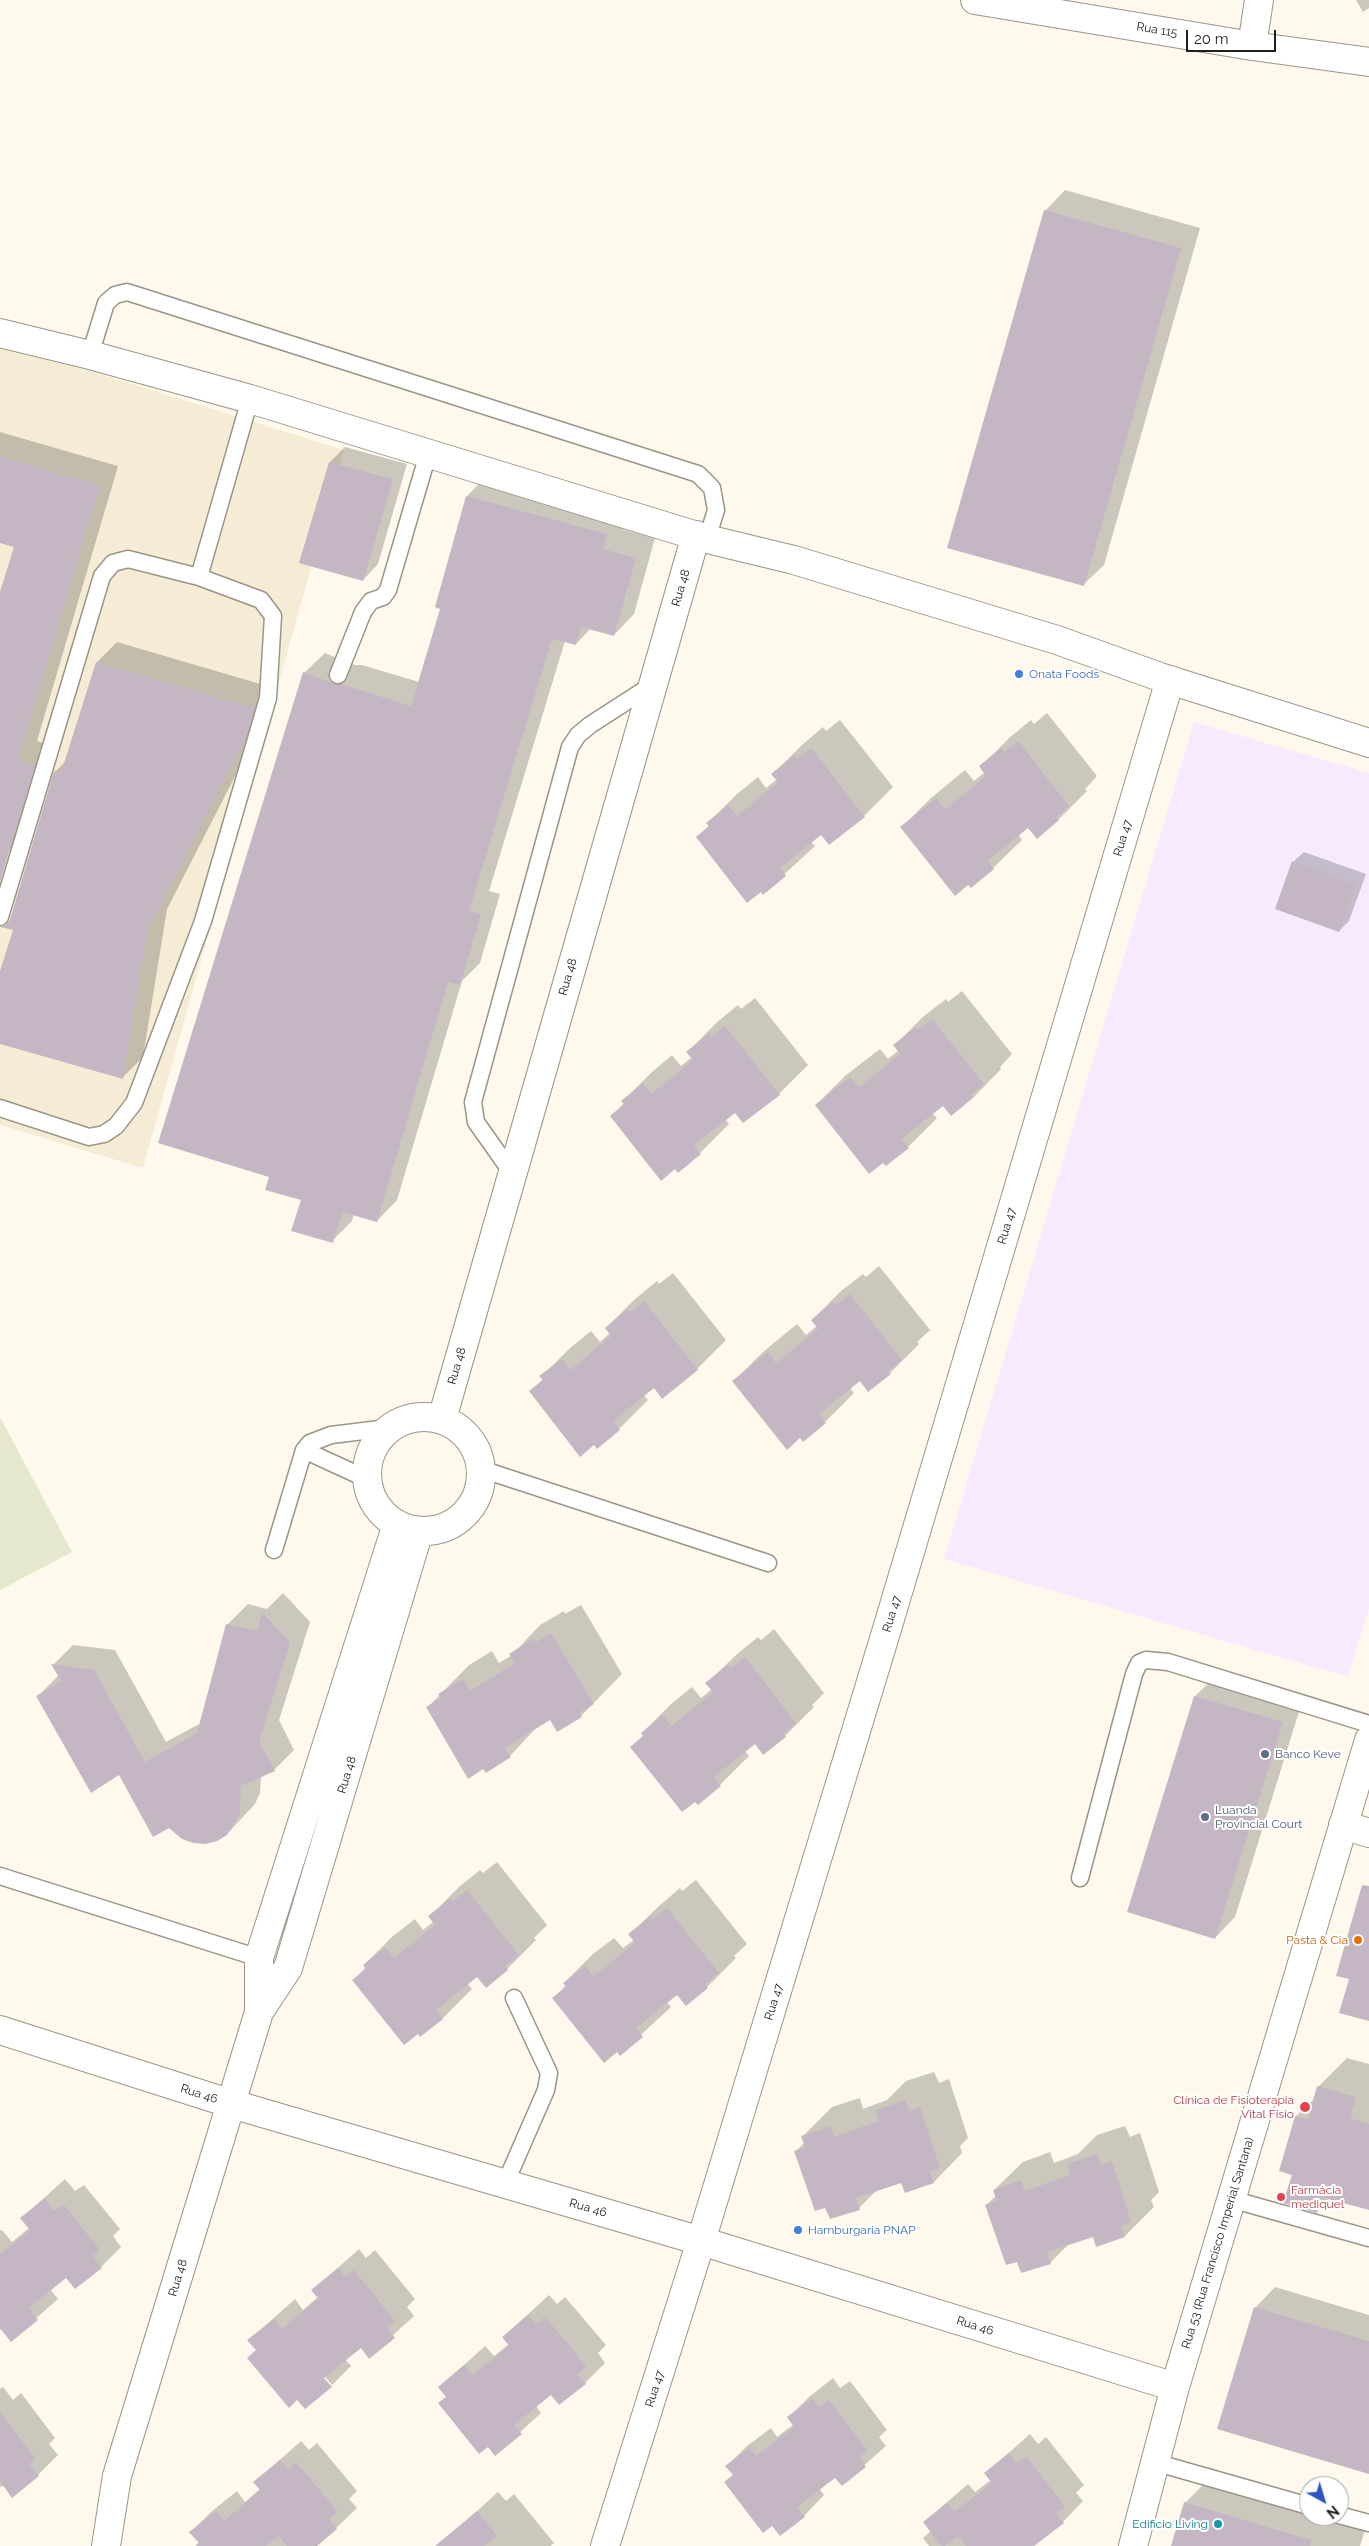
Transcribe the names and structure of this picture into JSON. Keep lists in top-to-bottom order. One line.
{"streets":{"street":["Rua 115","Rua 48","Rua 47","Rua 46","Rua 53 (Rua Francisco Imperial Santana)"]},"crossings":[["Rua 48","Rua 46"],["Rua 47","Rua 46"],["Rua 46","Rua 53 (Rua Francisco Imperial Santana)"]],"places":["Onata Foods","Banco Keve","Luanda Provincial Court","Pasta & Cia","Clínica de Fisioterapia Vital Fisio","Farmácia mediquel","Hamburgaria PNAP","Edificio Living"],"scale_bar":"20 m","north":"bottom right"}
